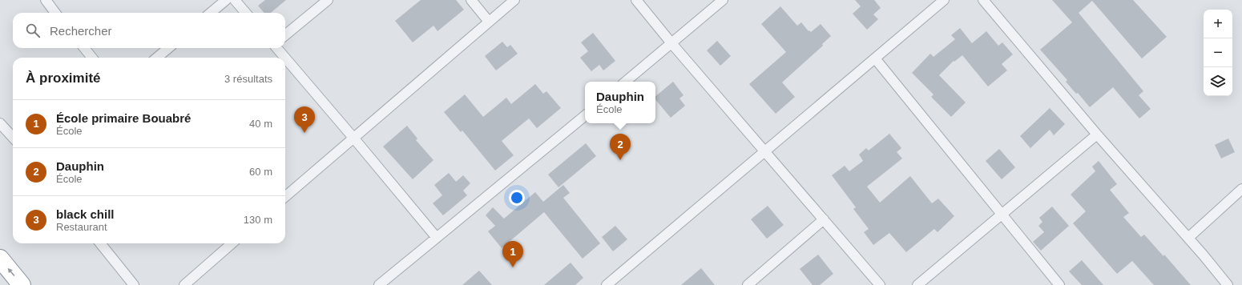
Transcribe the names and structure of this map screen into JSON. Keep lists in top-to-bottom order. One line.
{"page":{"map_buttons":["+","−"],"search":"Rechercher","heading":["À proximité","3 résultats"],"popup":["Dauphin","École"],"list":[{"mark":"1","name":"École primaire Bouabré","note":"École","value":"40 m"},{"mark":"2","name":"Dauphin","note":"École","value":"60 m"},{"mark":"3","name":"black chill","note":"Restaurant","value":"130 m"}],"pins":["3","2","1"]}}
